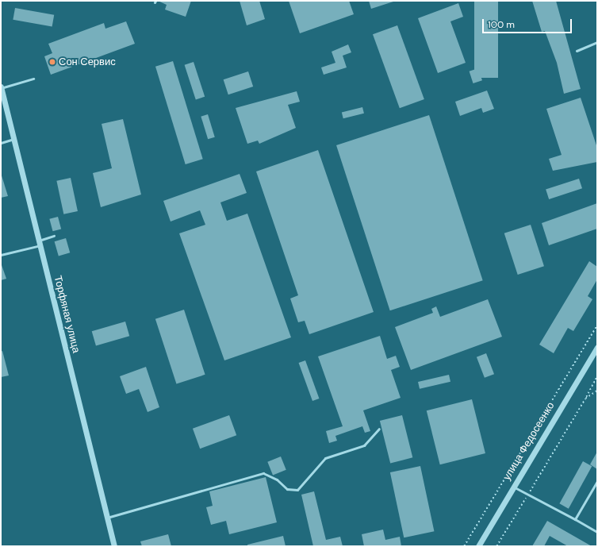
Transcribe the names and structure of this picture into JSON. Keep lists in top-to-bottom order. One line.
{"streets":{"street":["Торфяная улица","улица Федосеенко"]},"places":["Сон Сервис"],"scale_bar":"100 m"}
